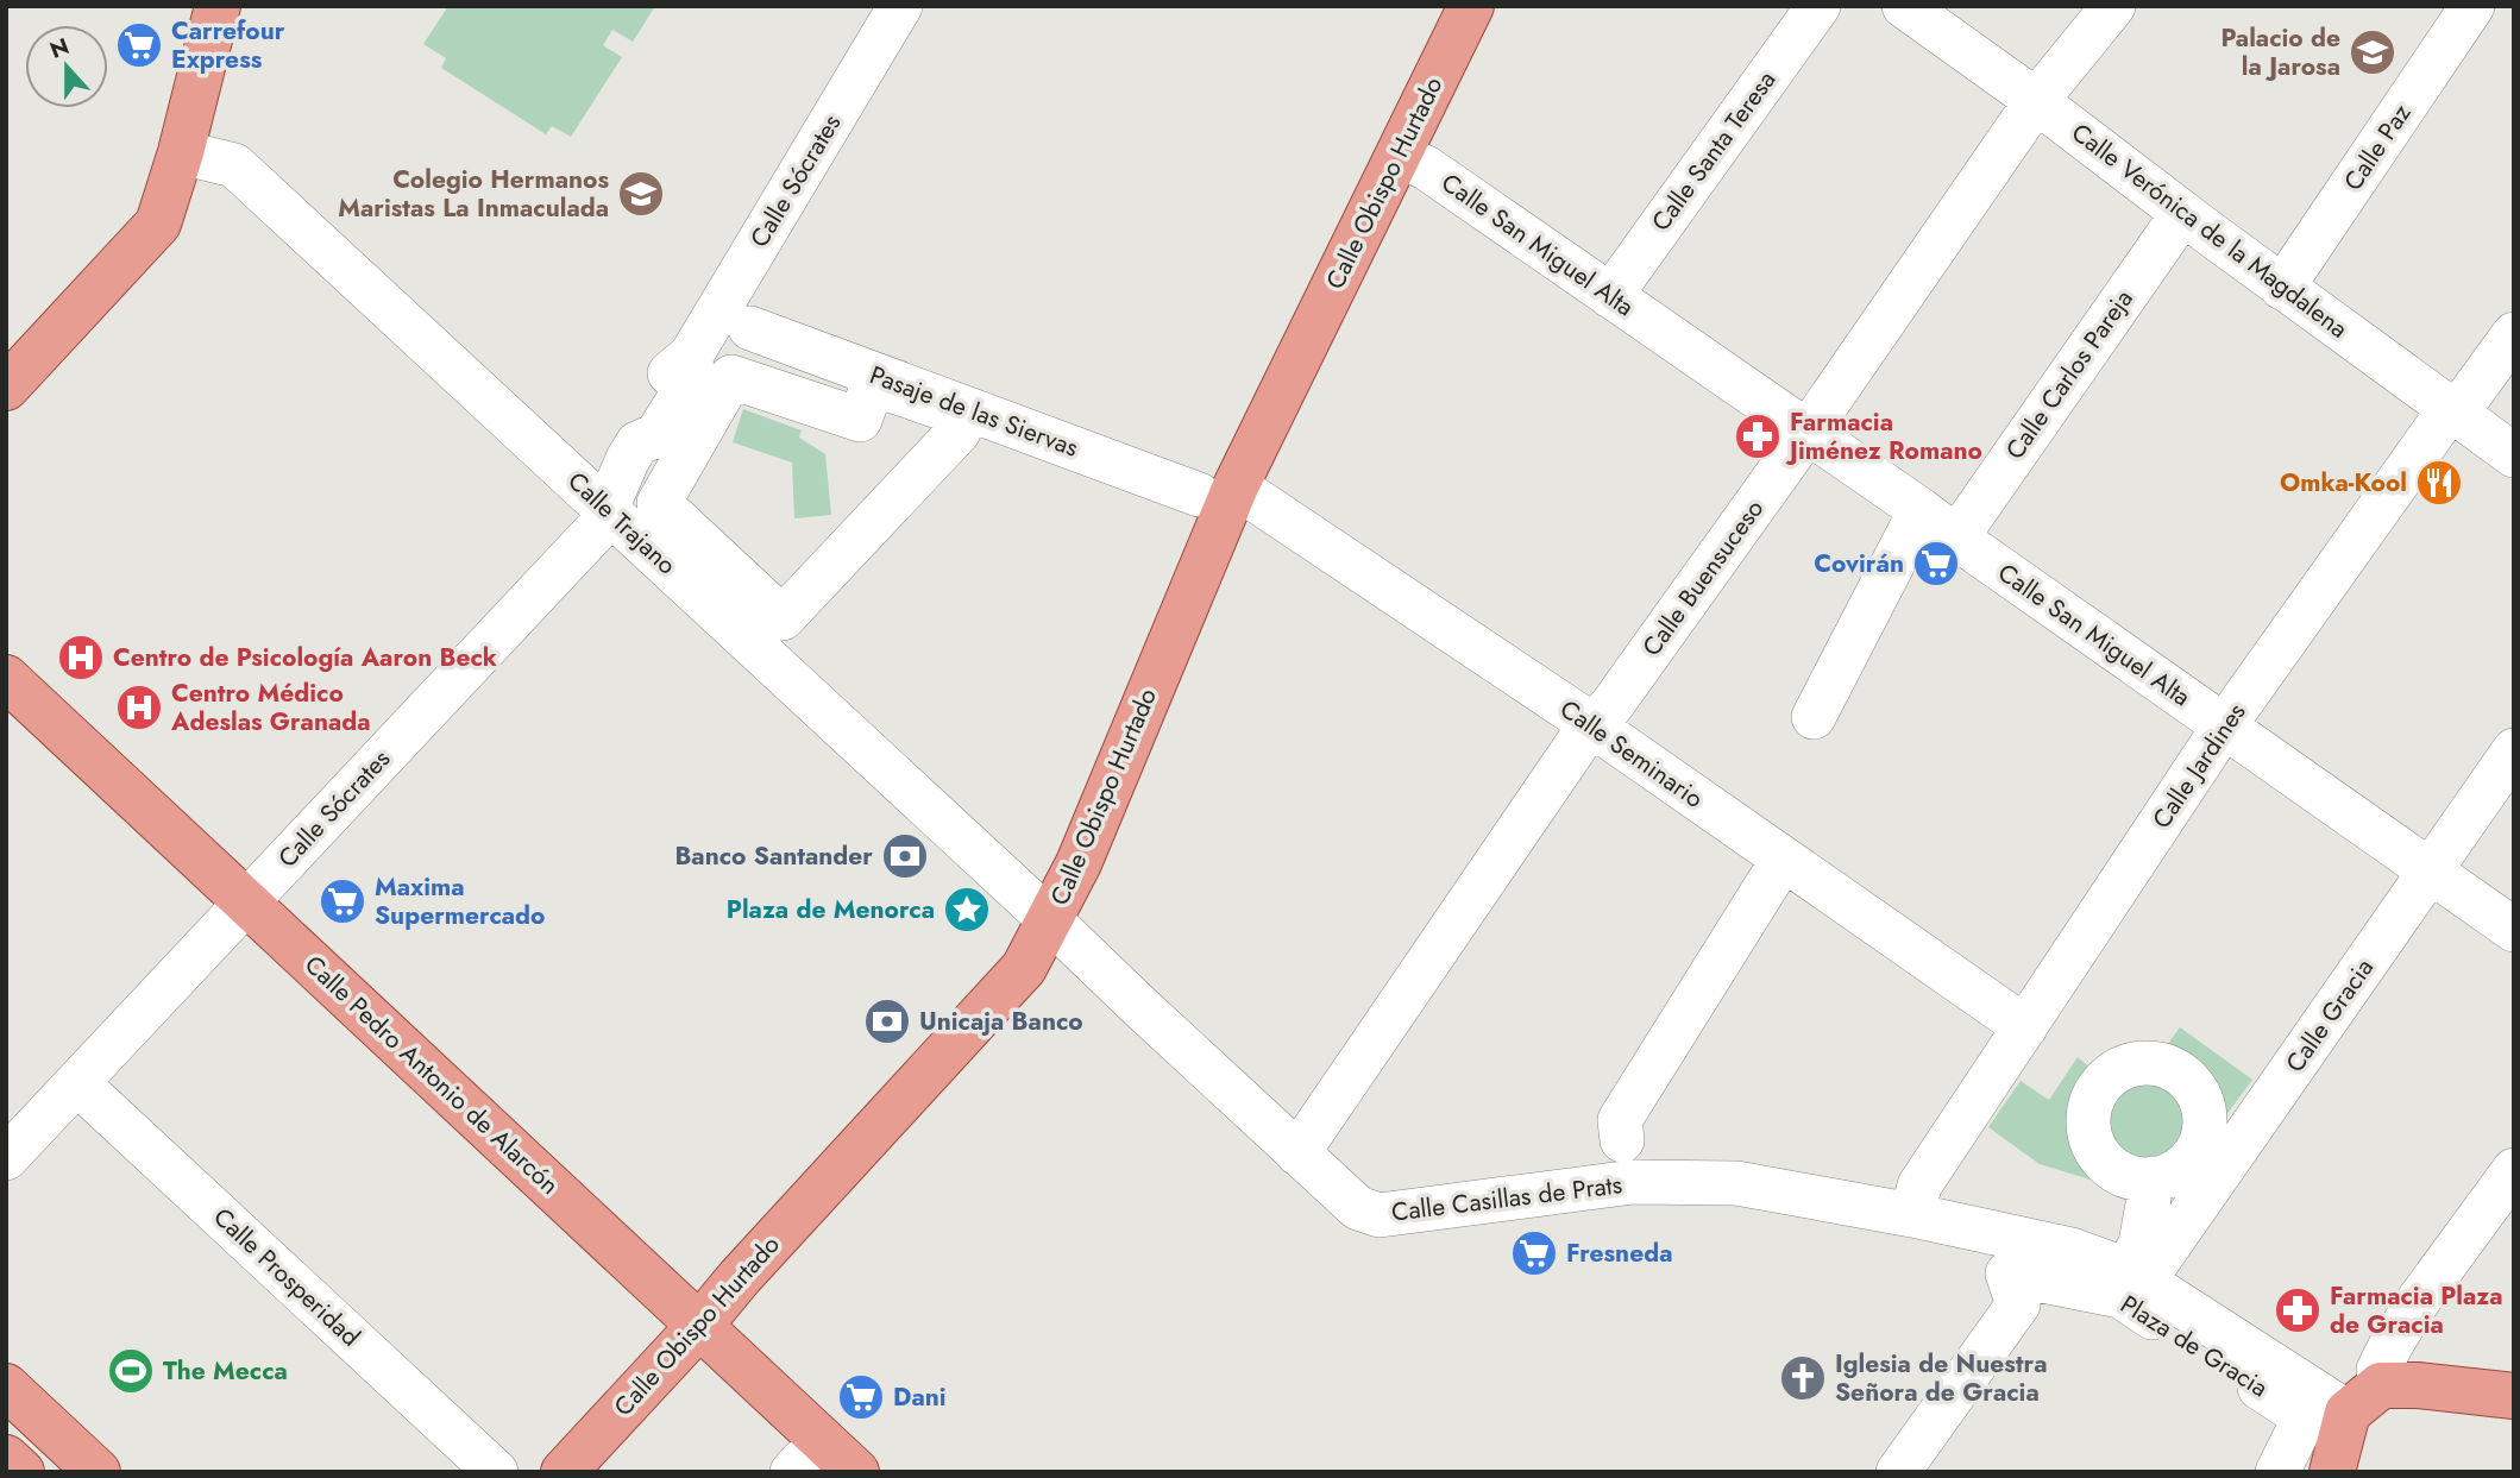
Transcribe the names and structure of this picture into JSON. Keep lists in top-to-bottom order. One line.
{"streets":{"main road":["Calle Obispo Hurtado","Calle Pedro Antonio de Alarcón"],"street":["Calle Paz","Calle Santa Teresa","Calle Sócrates","Calle Verónica de la Magdalena","Calle San Miguel Alta","Calle Carlos Pareja","Pasaje de las Siervas","Calle Trajano","Calle Buensuceso","Calle Seminario","Calle Jardines","Calle Gracia","Calle Casillas de Prats","Calle Prosperidad","Plaza de Gracia"]},"crossings":[["Calle Paz","Calle Verónica de la Magdalena"],["Calle Santa Teresa","Calle San Miguel Alta"],["Calle Sócrates","Calle Trajano"],["Calle Sócrates","Calle Pedro Antonio de Alarcón"],["Calle Sócrates","Calle Prosperidad"],["Calle Obispo Hurtado","Calle San Miguel Alta"],["Calle Obispo Hurtado","Pasaje de las Siervas"],["Calle Obispo Hurtado","Calle Trajano"],["Calle Obispo Hurtado","Calle Seminario"],["Calle Obispo Hurtado","Calle Pedro Antonio de Alarcón"],["Calle Obispo Hurtado","Calle Casillas de Prats"],["Calle Verónica de la Magdalena","Calle Carlos Pareja"],["Calle Verónica de la Magdalena","Calle Buensuceso"],["Calle Verónica de la Magdalena","Calle Jardines"],["Calle San Miguel Alta","Calle Carlos Pareja"],["Calle San Miguel Alta","Calle Buensuceso"],["Calle San Miguel Alta","Calle Jardines"],["Calle San Miguel Alta","Calle Gracia"],["Pasaje de las Siervas","Calle Seminario"],["Calle Trajano","Calle Casillas de Prats"],["Calle Buensuceso","Calle Seminario"],["Calle Buensuceso","Calle Casillas de Prats"],["Calle Seminario","Calle Jardines"],["Calle Seminario","Calle Casillas de Prats"],["Calle Jardines","Calle Casillas de Prats"],["Calle Gracia","Plaza de Gracia"],["Calle Casillas de Prats","Plaza de Gracia"]],"places":{"supermarket":["Carrefour Express","Covirán","Maxima Supermercado","Fresneda","Dani"],"school or university":["Palacio de la Jarosa","Colegio Hermanos Maristas La Inmaculada"],"pharmacy":["Farmacia Jiménez Romano","Farmacia Plaza de Gracia"],"restaurant":["Omka-Kool"],"hospital":["Centro de Psicología Aaron Beck","Centro Médico Adeslas Granada"],"bank":["Banco Santander","Unicaja Banco"],"place":["Plaza de Menorca"],"sports":["The Mecca"],"church":["Iglesia de Nuestra Señora de Gracia"]},"north":"top"}
